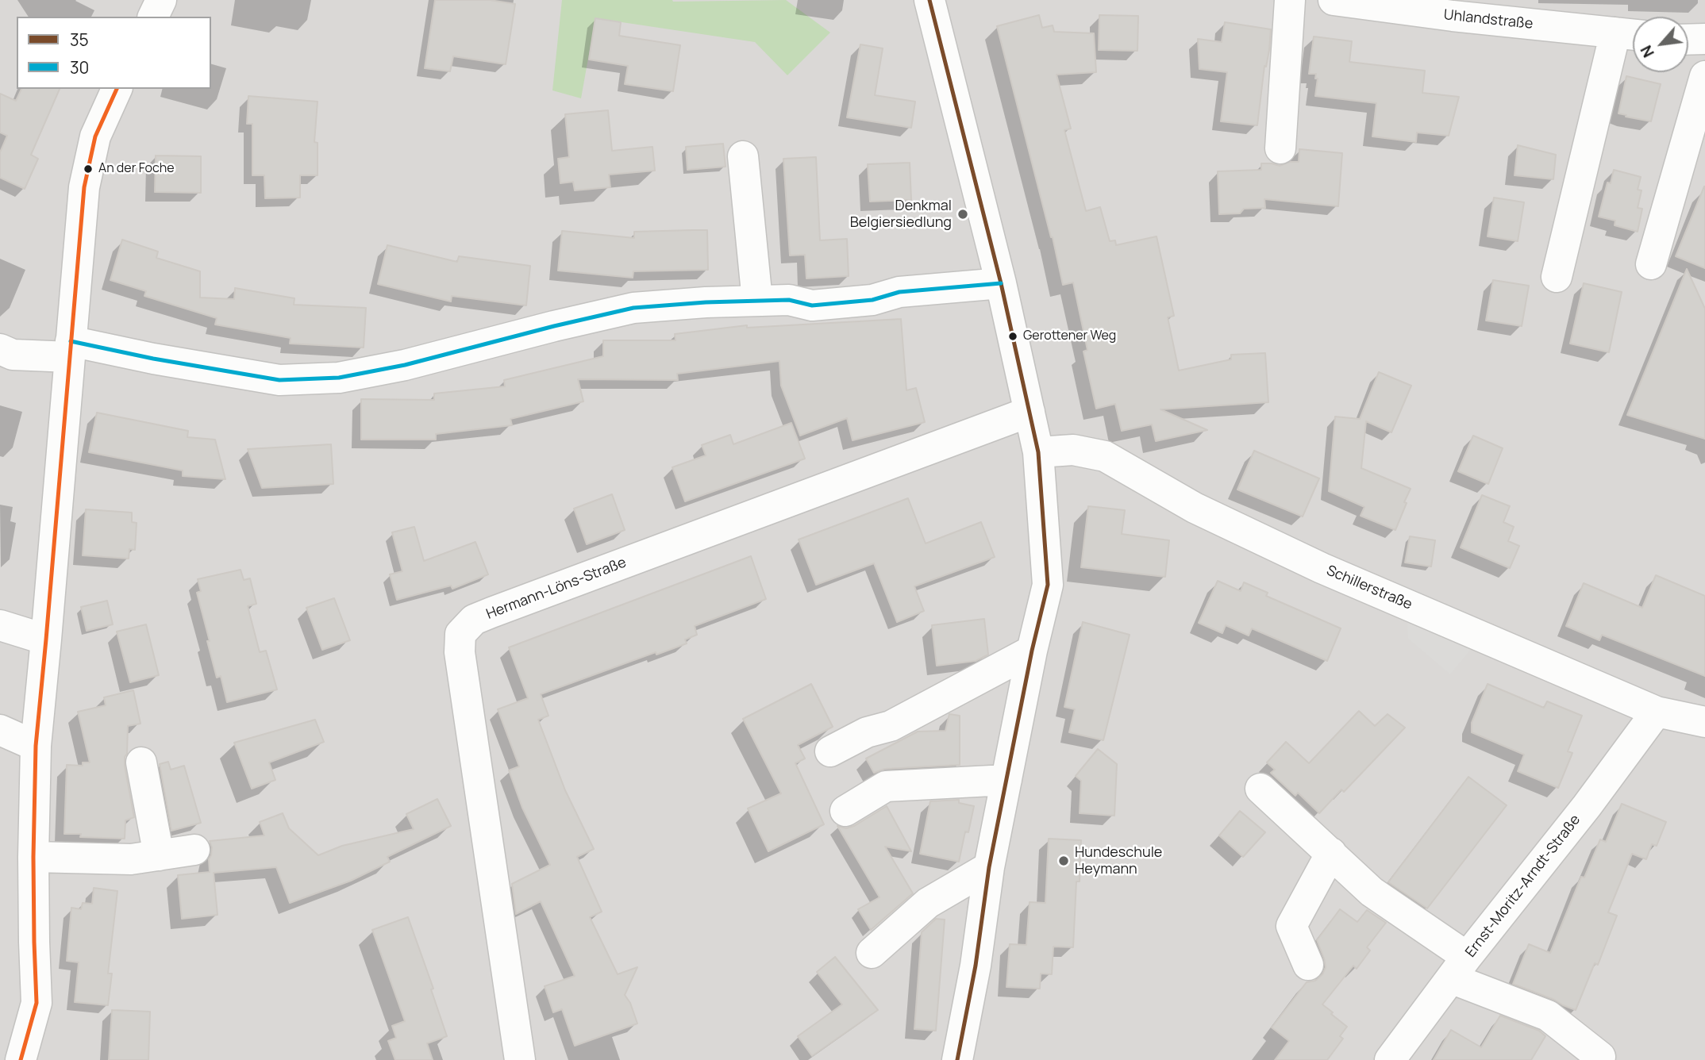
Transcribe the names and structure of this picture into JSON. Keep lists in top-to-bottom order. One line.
{"streets":{"street":["Uhlandstraße","Schillerstraße","Hermann-Löns-Straße","Ernst-Moritz-Arndt-Straße"]},"crossings":[["Schillerstraße","Ernst-Moritz-Arndt-Straße"]],"places":["An der Foche","Denkmal Belgiersiedlung","Gerottener Weg","Hundeschule Heymann"],"lines":["transit line 35","transit line 30"],"legend":["35","30"],"north":"bottom left"}
